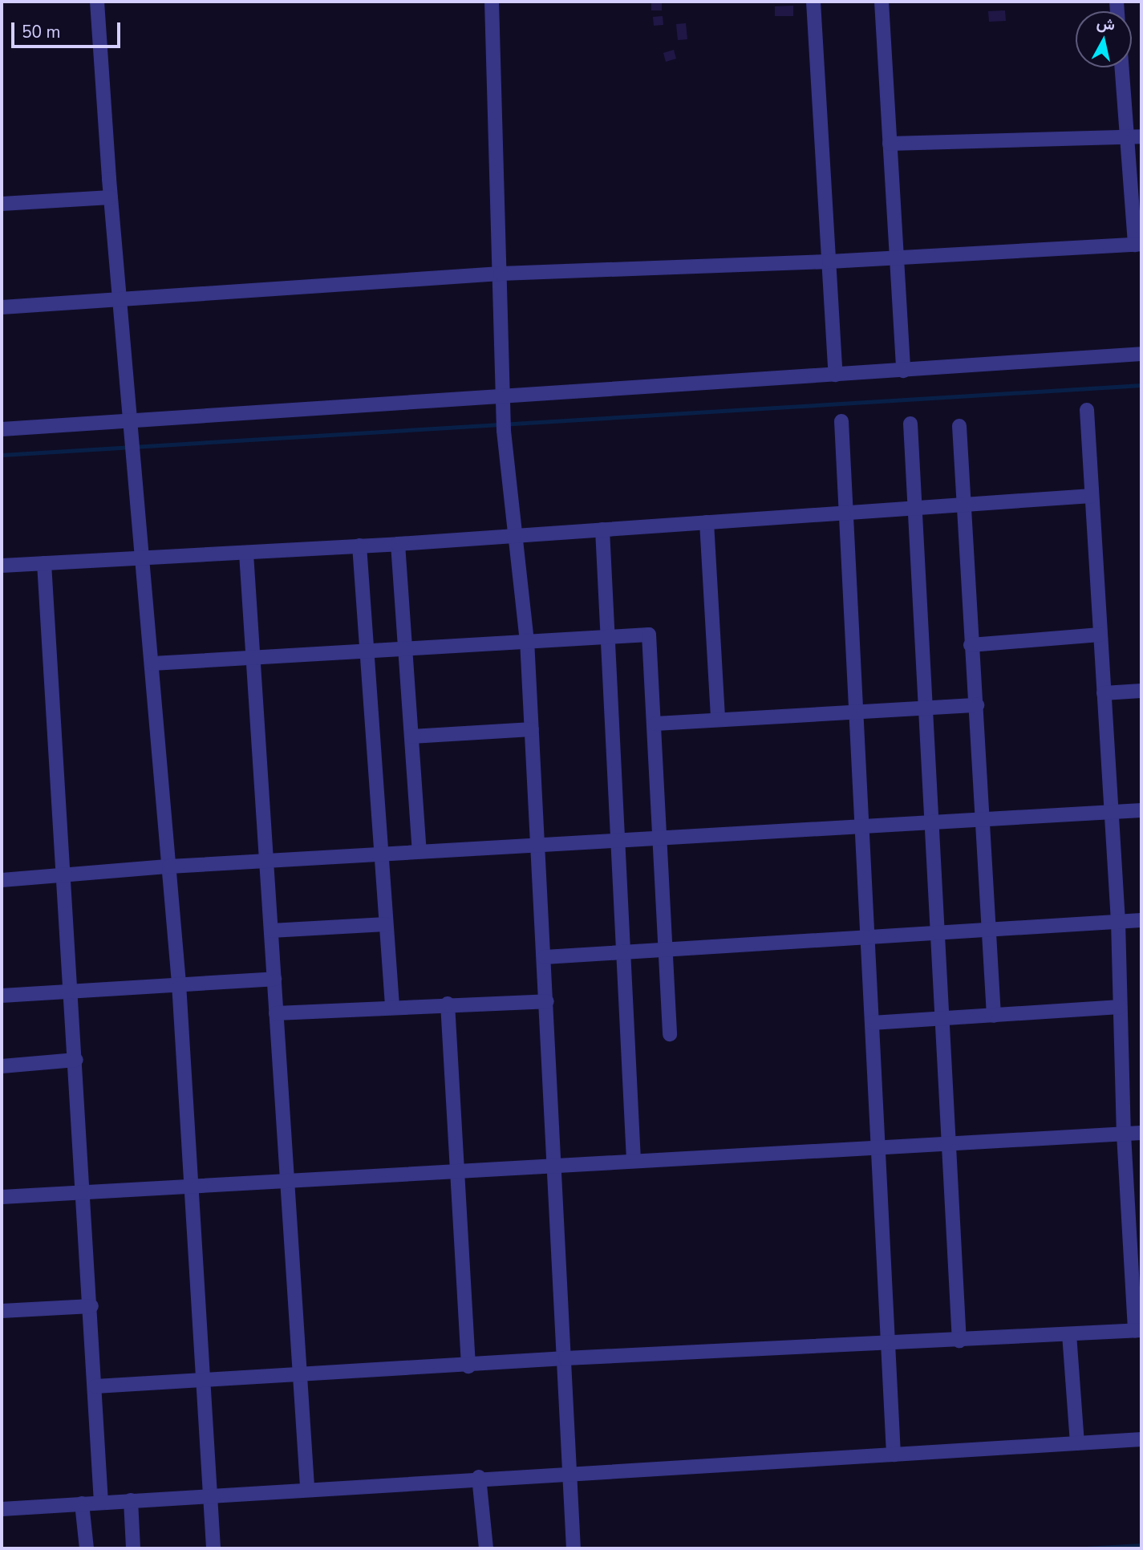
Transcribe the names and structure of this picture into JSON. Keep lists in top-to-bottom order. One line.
{"scale_bar":"50 m","north":"top"}
